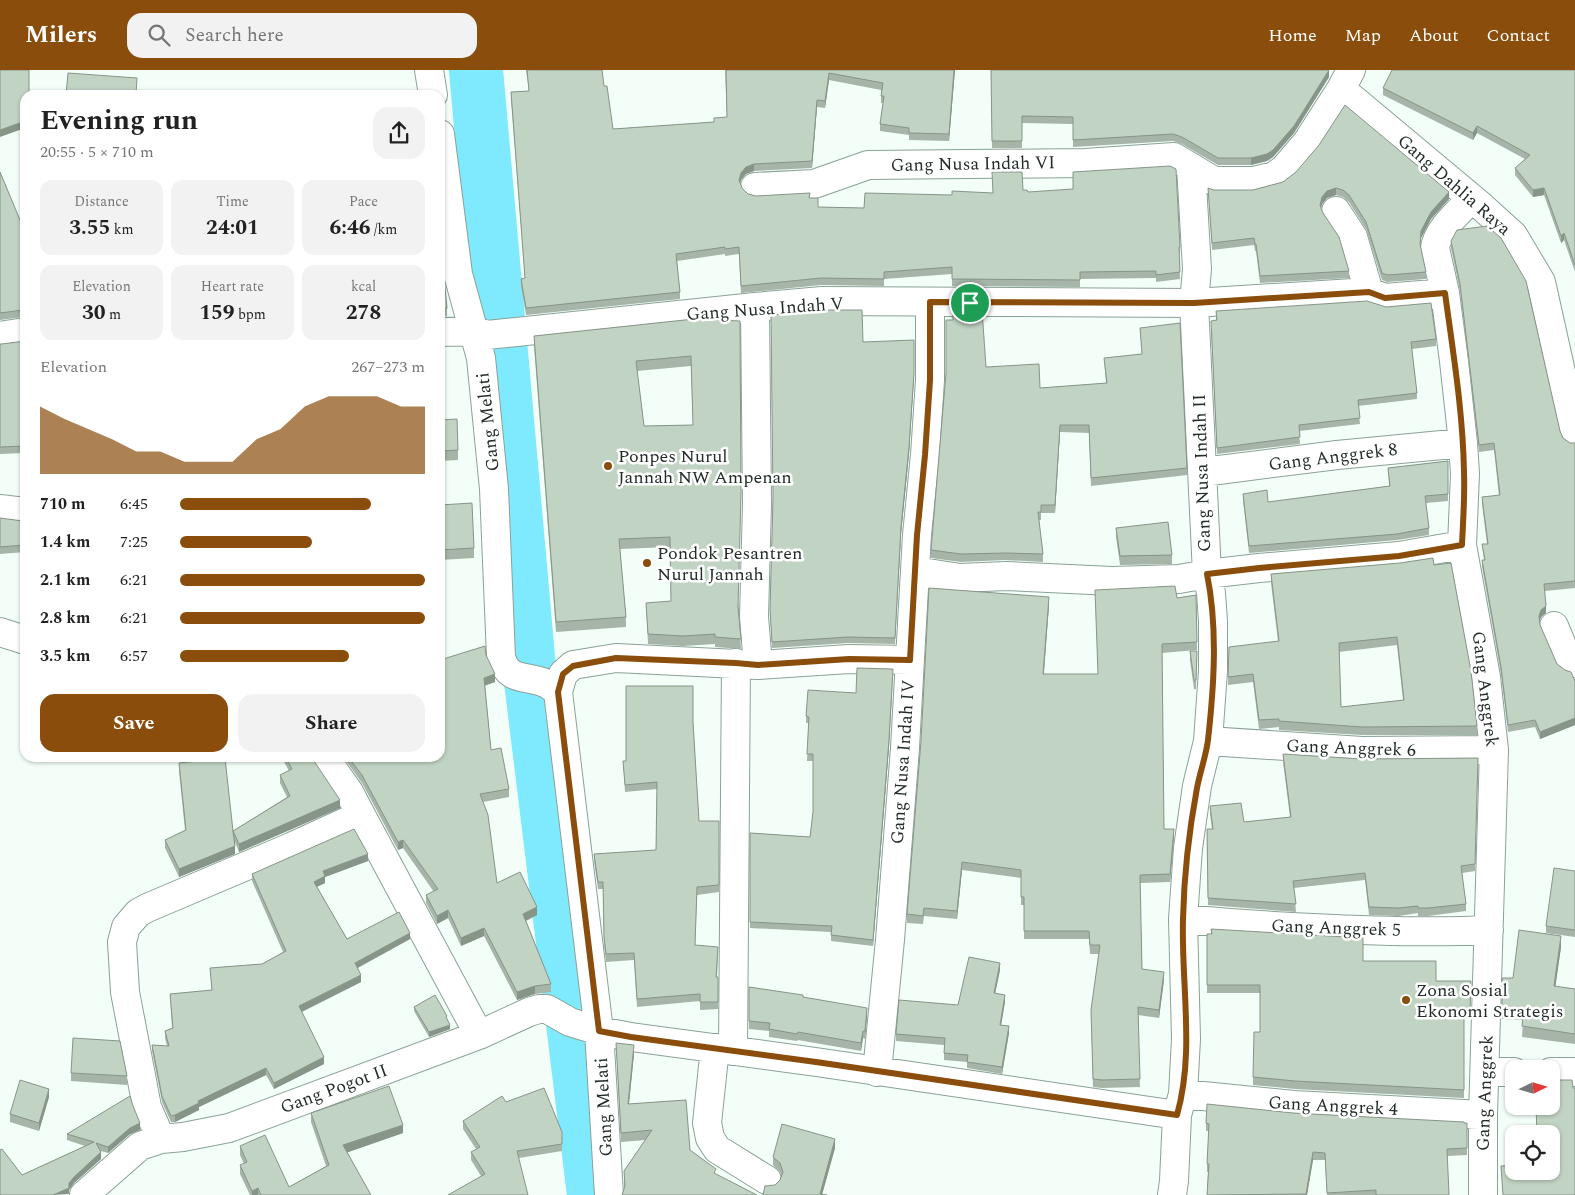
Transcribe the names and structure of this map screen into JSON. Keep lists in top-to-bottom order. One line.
{"streets":{"street":["Gang Nusa Indah VI","Gang Dahlia Raya","Gang Nusa Indah V","Gang Melati","Gang Anggrek 8","Gang Nusa Indah II","Gang Anggrek","Gang Anggrek 6","Gang Nusa Indah IV","Gang Anggrek 5","Gang Pogot II","Gang Anggrek 4"]},"crossings":[["Gang Nusa Indah VI","Gang Dahlia Raya"],["Gang Nusa Indah VI","Gang Nusa Indah II"],["Gang Dahlia Raya","Gang Anggrek"],["Gang Nusa Indah V","Gang Melati"],["Gang Nusa Indah V","Gang Nusa Indah II"],["Gang Nusa Indah V","Gang Anggrek"],["Gang Nusa Indah V","Gang Nusa Indah IV"],["Gang Melati","Gang Pogot II"],["Gang Anggrek 8","Gang Nusa Indah II"],["Gang Anggrek 8","Gang Anggrek"],["Gang Nusa Indah II","Gang Anggrek 6"],["Gang Nusa Indah II","Gang Anggrek 5"],["Gang Nusa Indah II","Gang Anggrek 4"],["Gang Anggrek","Gang Anggrek 6"],["Gang Anggrek","Gang Anggrek 5"],["Gang Anggrek","Gang Anggrek 4"],["Gang Nusa Indah IV","Gang Pogot II"],["Gang Nusa Indah IV","Gang Anggrek 4"],["Gang Pogot II","Gang Anggrek 4"]],"places":["Ponpes Nurul Jannah NW Ampenan","Pondok Pesantren Nurul Jannah","Zona Sosial Ekonomi Strategis"],"north":"right","page":{"header":"Milers","search":"Search here","nav":["Home","Map","About","Contact"],"heading":["Evening run","20:55 · 5 × 710 m"],"stats":[["Distance","3.55 km"],["Time","24:01"],["Pace","6:46 /km"],["Elevation","30 m"],["Heart rate","159 bpm"],["kcal","278"]],"chart":["Elevation","267–273 m"],"list":[{"name":"710 m","note":"6:45"},{"name":"1.4 km","note":"7:25"},{"name":"2.1 km","note":"6:21"},{"name":"2.8 km","note":"6:21"},{"name":"3.5 km","note":"6:57"}],"buttons":["Save","Share"]}}
